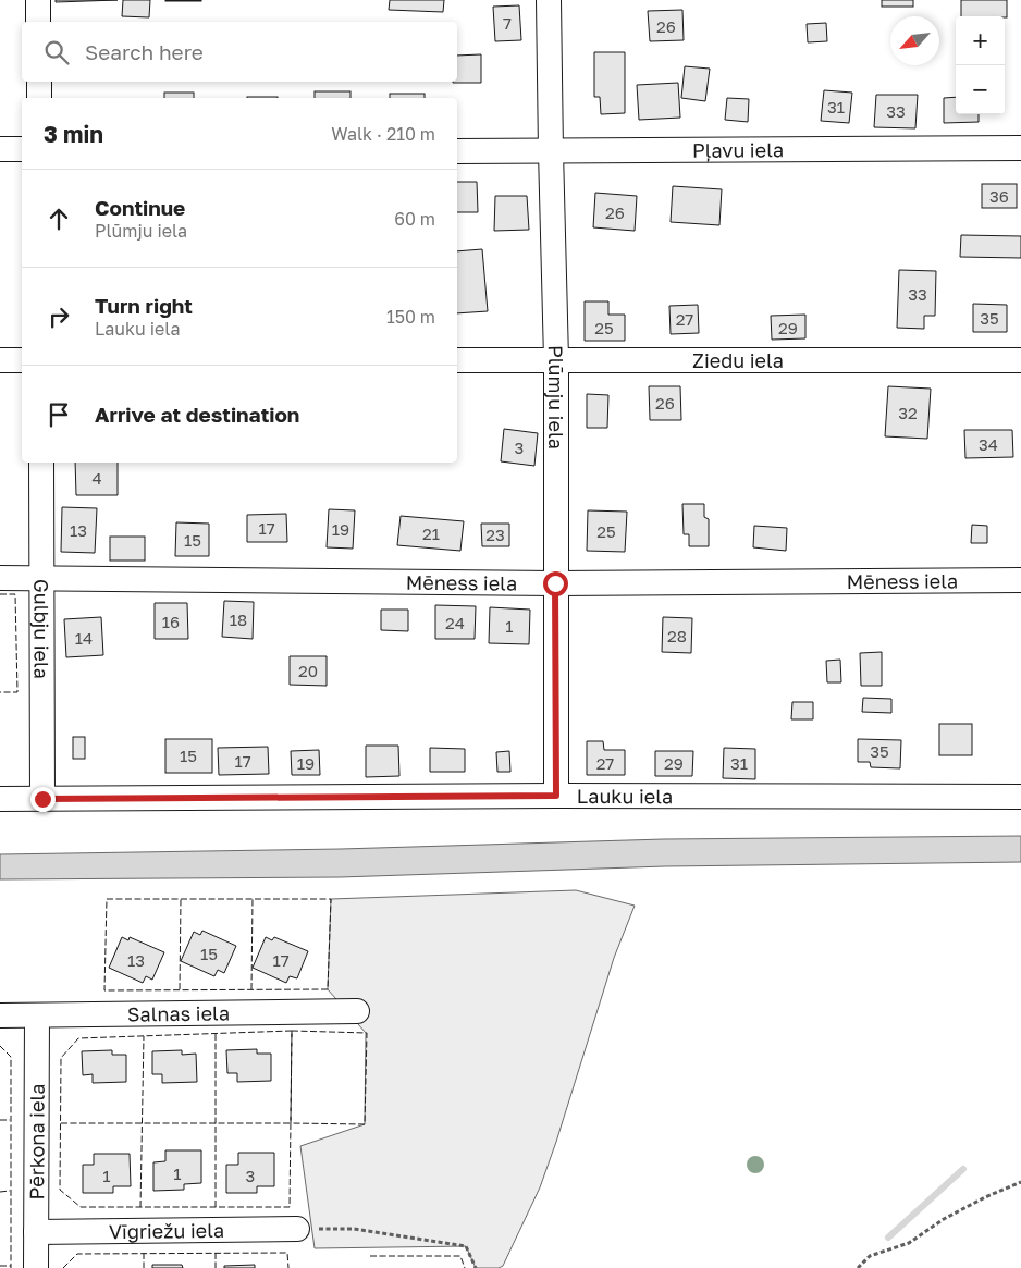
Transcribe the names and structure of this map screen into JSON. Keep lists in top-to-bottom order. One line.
{"streets":{"street":["Pļavu iela","Ziedu iela","Plūmju iela","Mēness iela","Gulbju iela","Lauku iela","Salnas iela","Pērkona iela","Vīgriežu iela"]},"crossings":[["Pļavu iela","Plūmju iela"],["Ziedu iela","Plūmju iela"],["Plūmju iela","Mēness iela"],["Plūmju iela","Lauku iela"],["Mēness iela","Gulbju iela"],["Gulbju iela","Lauku iela"],["Salnas iela","Pērkona iela"],["Pērkona iela","Vīgriežu iela"]],"house_numbers":["7","26","31","33","36","26","33","35","27","25","29","26","32","34","3","4","17","19","13","25","21","23","15","18","16","24","1","28","14","20","35","15","17","19","27","29","31","15","13","17","1","1","3"],"north":"bottom left","page":{"map_buttons":["+","−"],"search":"Search here","heading":["3 min","Walk · 210 m"],"list":[["Continue","Plūmju iela","60 m"],["Turn right","Lauku iela","150 m"],"Arrive at destination"]}}
